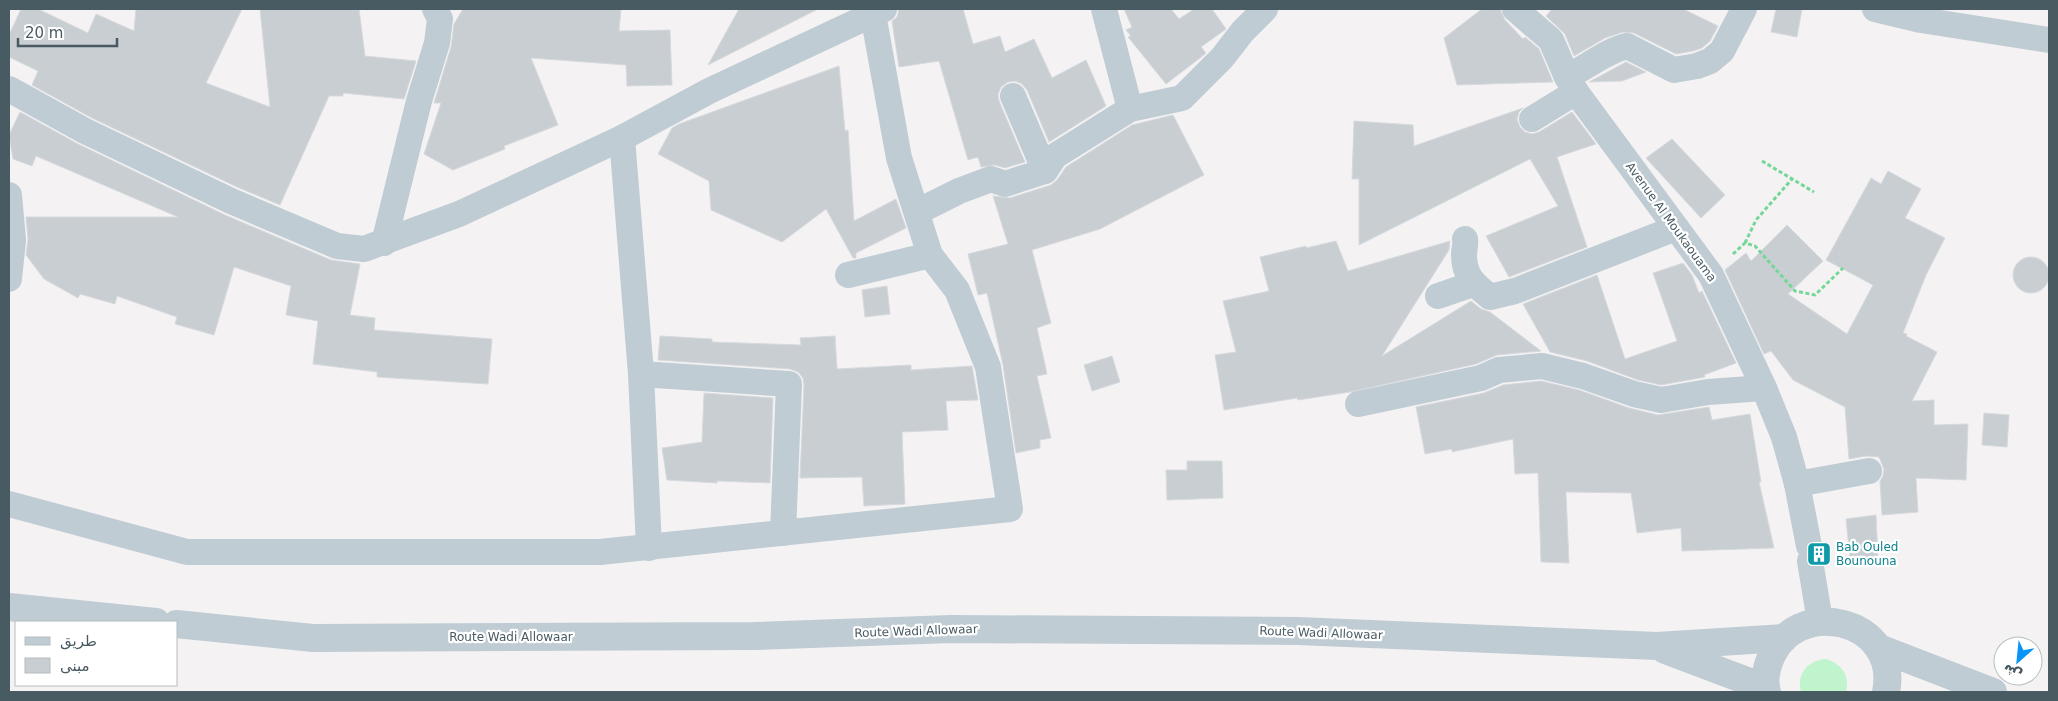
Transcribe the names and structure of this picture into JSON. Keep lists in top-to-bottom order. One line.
{"streets":{"street":["Avenue Al Moukaouama","Route Wadi Allowaar"]},"places":{"building":["Bab Ouled Bounouna"]},"legend":["طريق","مبنى"],"scale_bar":"20 m","north":"bottom left"}
